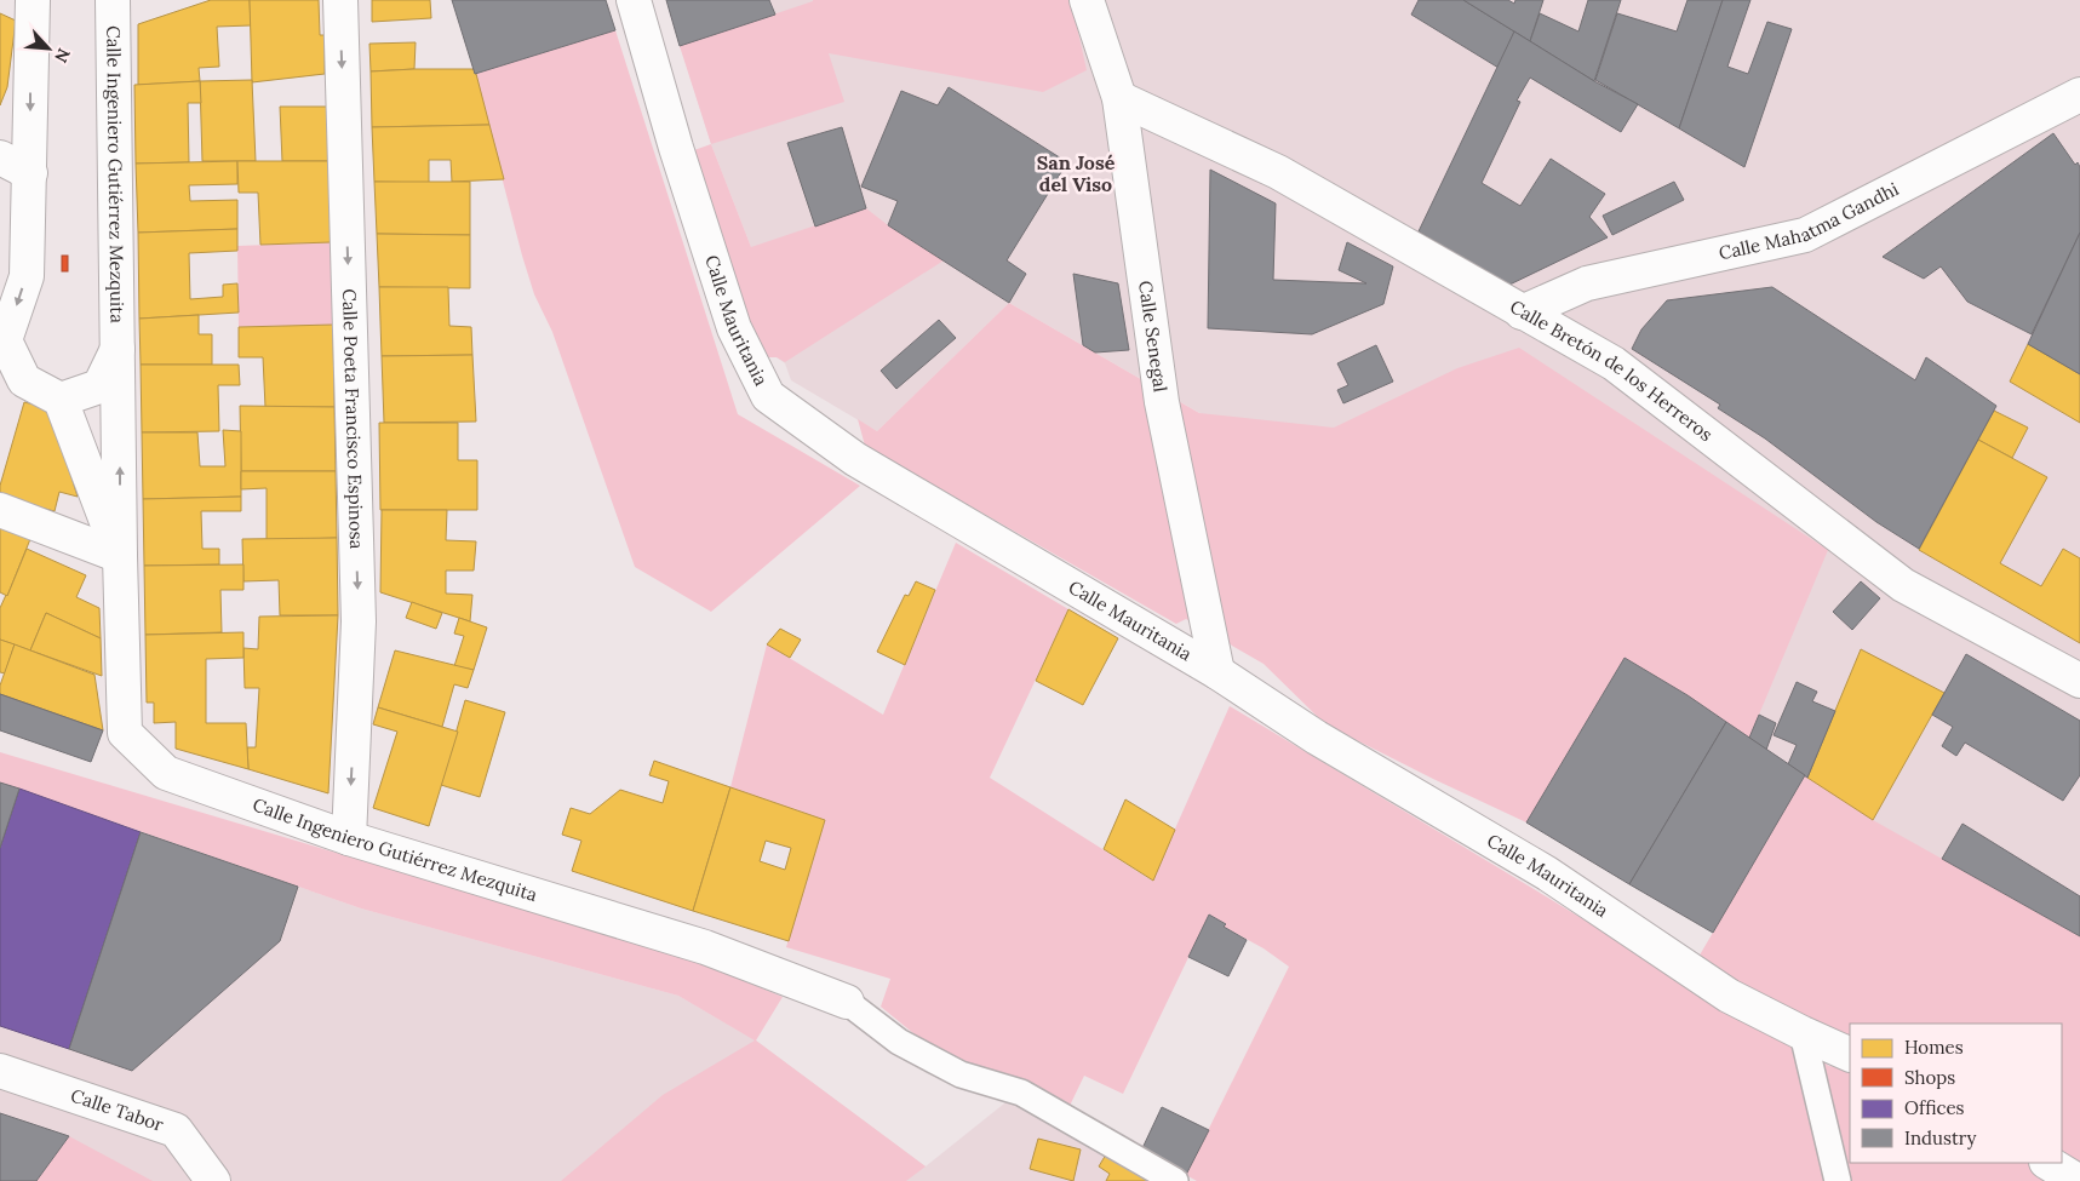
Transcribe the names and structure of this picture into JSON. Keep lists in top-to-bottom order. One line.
{"streets":{"street":["Calle Ingeniero Gutiérrez Mezquita","Calle Mahatma Gandhi","Calle Mauritania","Calle Senegal","Calle Bretón de los Herreros","Calle Poeta Francisco Espinosa","Calle Tabor"]},"crossings":[["Calle Ingeniero Gutiérrez Mezquita","Calle Poeta Francisco Espinosa"],["Calle Mahatma Gandhi","Calle Bretón de los Herreros"],["Calle Mauritania","Calle Senegal"],["Calle Senegal","Calle Bretón de los Herreros"]],"one_way":["Calle Poeta Francisco Espinosa"],"districts":["San José del Viso"],"legend":["Homes","Shops","Offices","Industry"],"north":"bottom right"}
